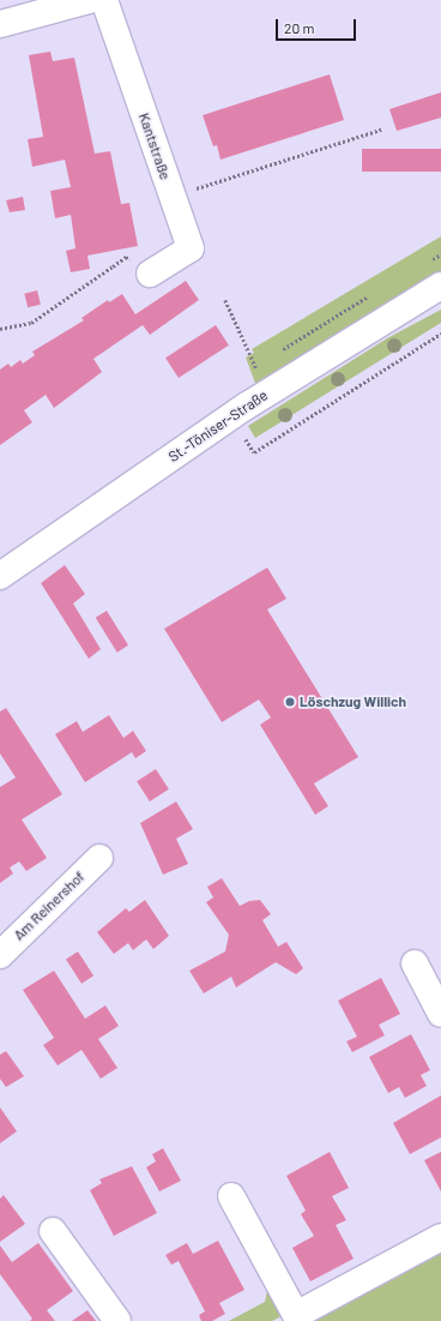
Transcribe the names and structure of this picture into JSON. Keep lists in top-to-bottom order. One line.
{"streets":{"street":["Kantstraße","St.-Töniser-Straße","Am Reinershof"]},"places":["Löschzug Willich"],"scale_bar":"20 m"}
